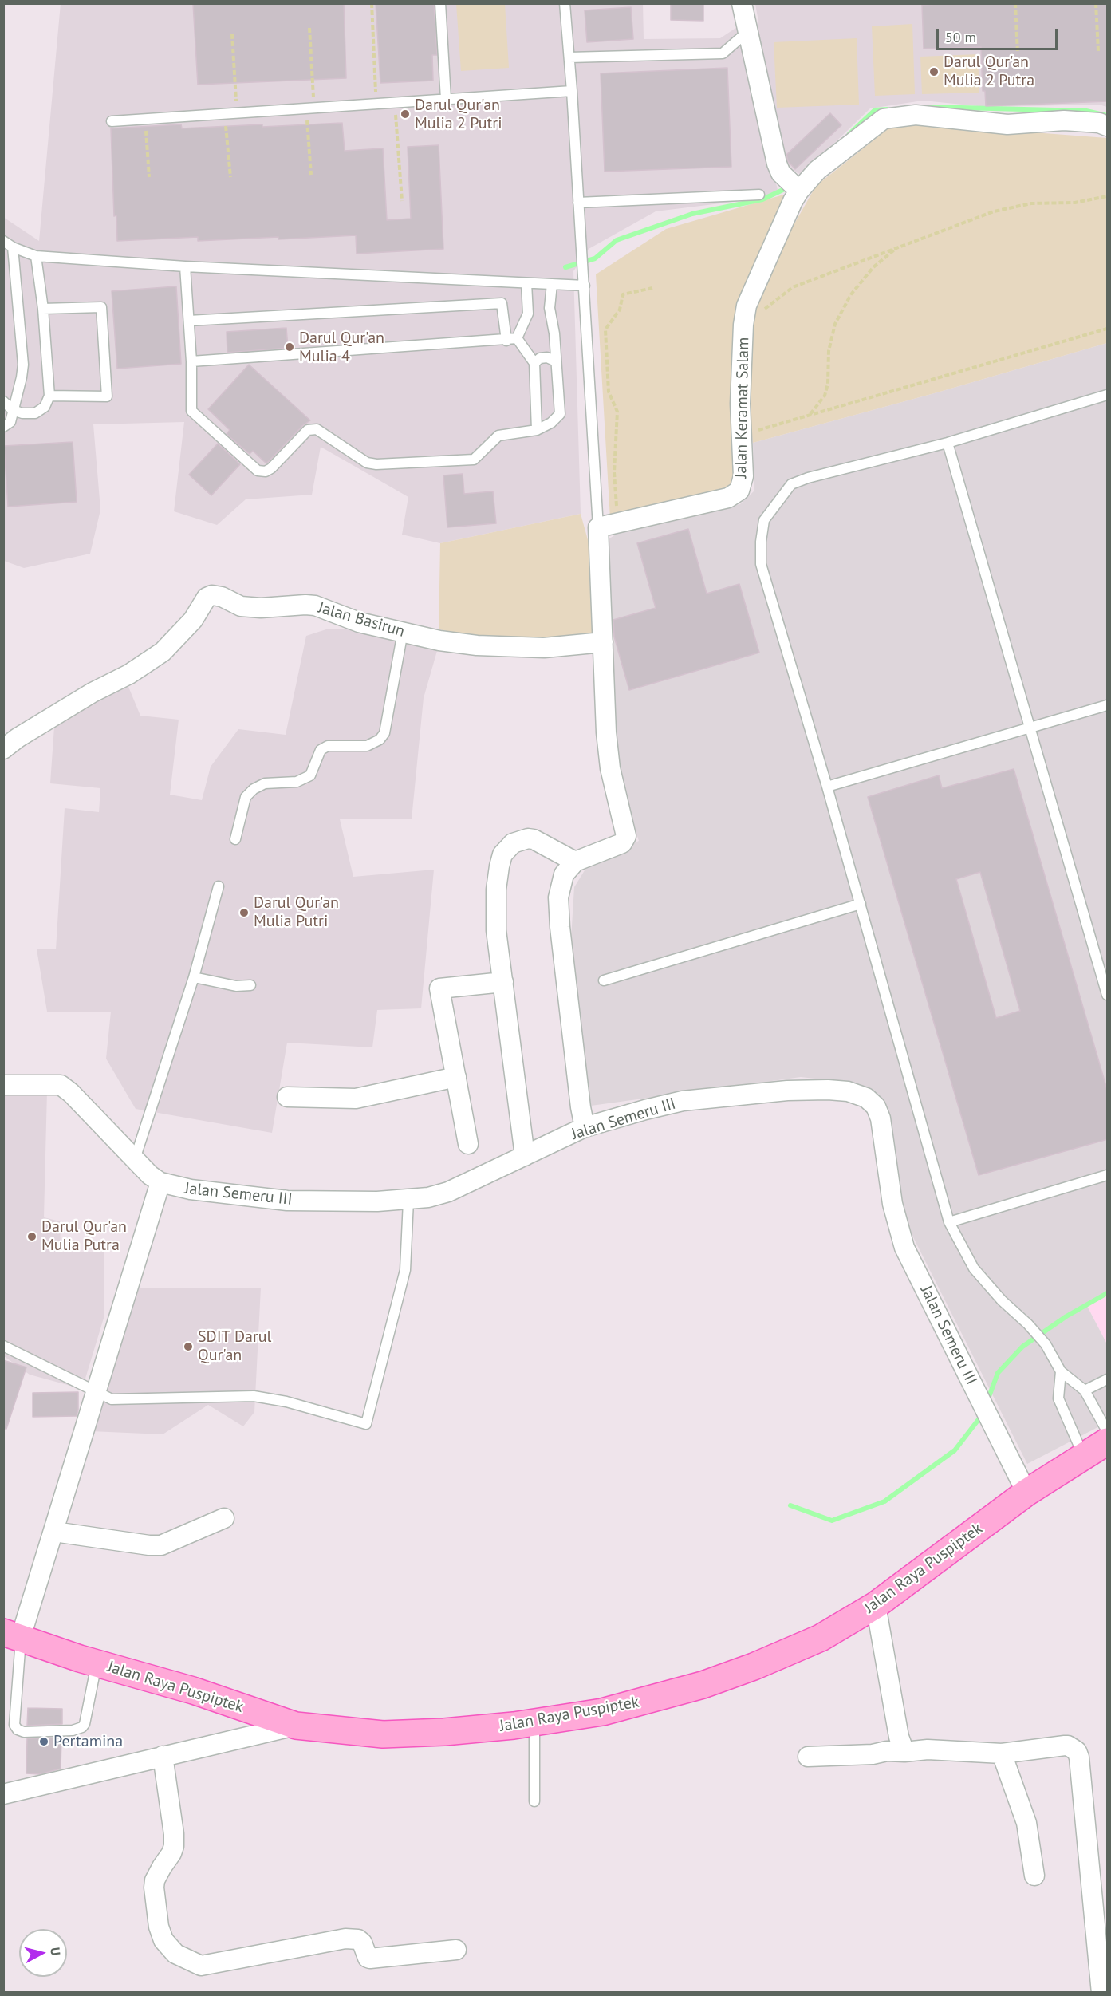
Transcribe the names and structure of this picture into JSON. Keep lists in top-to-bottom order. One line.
{"streets":{"main road":["Jalan Raya Puspiptek"],"street":["Jalan Keramat Salam","Jalan Basirun","Jalan Semeru III"]},"crossings":[["Jalan Semeru III","Jalan Raya Puspiptek"]],"places":["Darul Qur'an Mulia 2 Putra","Darul Qur'an Mulia 2 Putri","Darul Qur'an Mulia 4","Darul Qur'an Mulia Putri","Darul Qur'an Mulia Putra","SDIT Darul Qur'an","Pertamina"],"scale_bar":"50 m","north":"right"}
